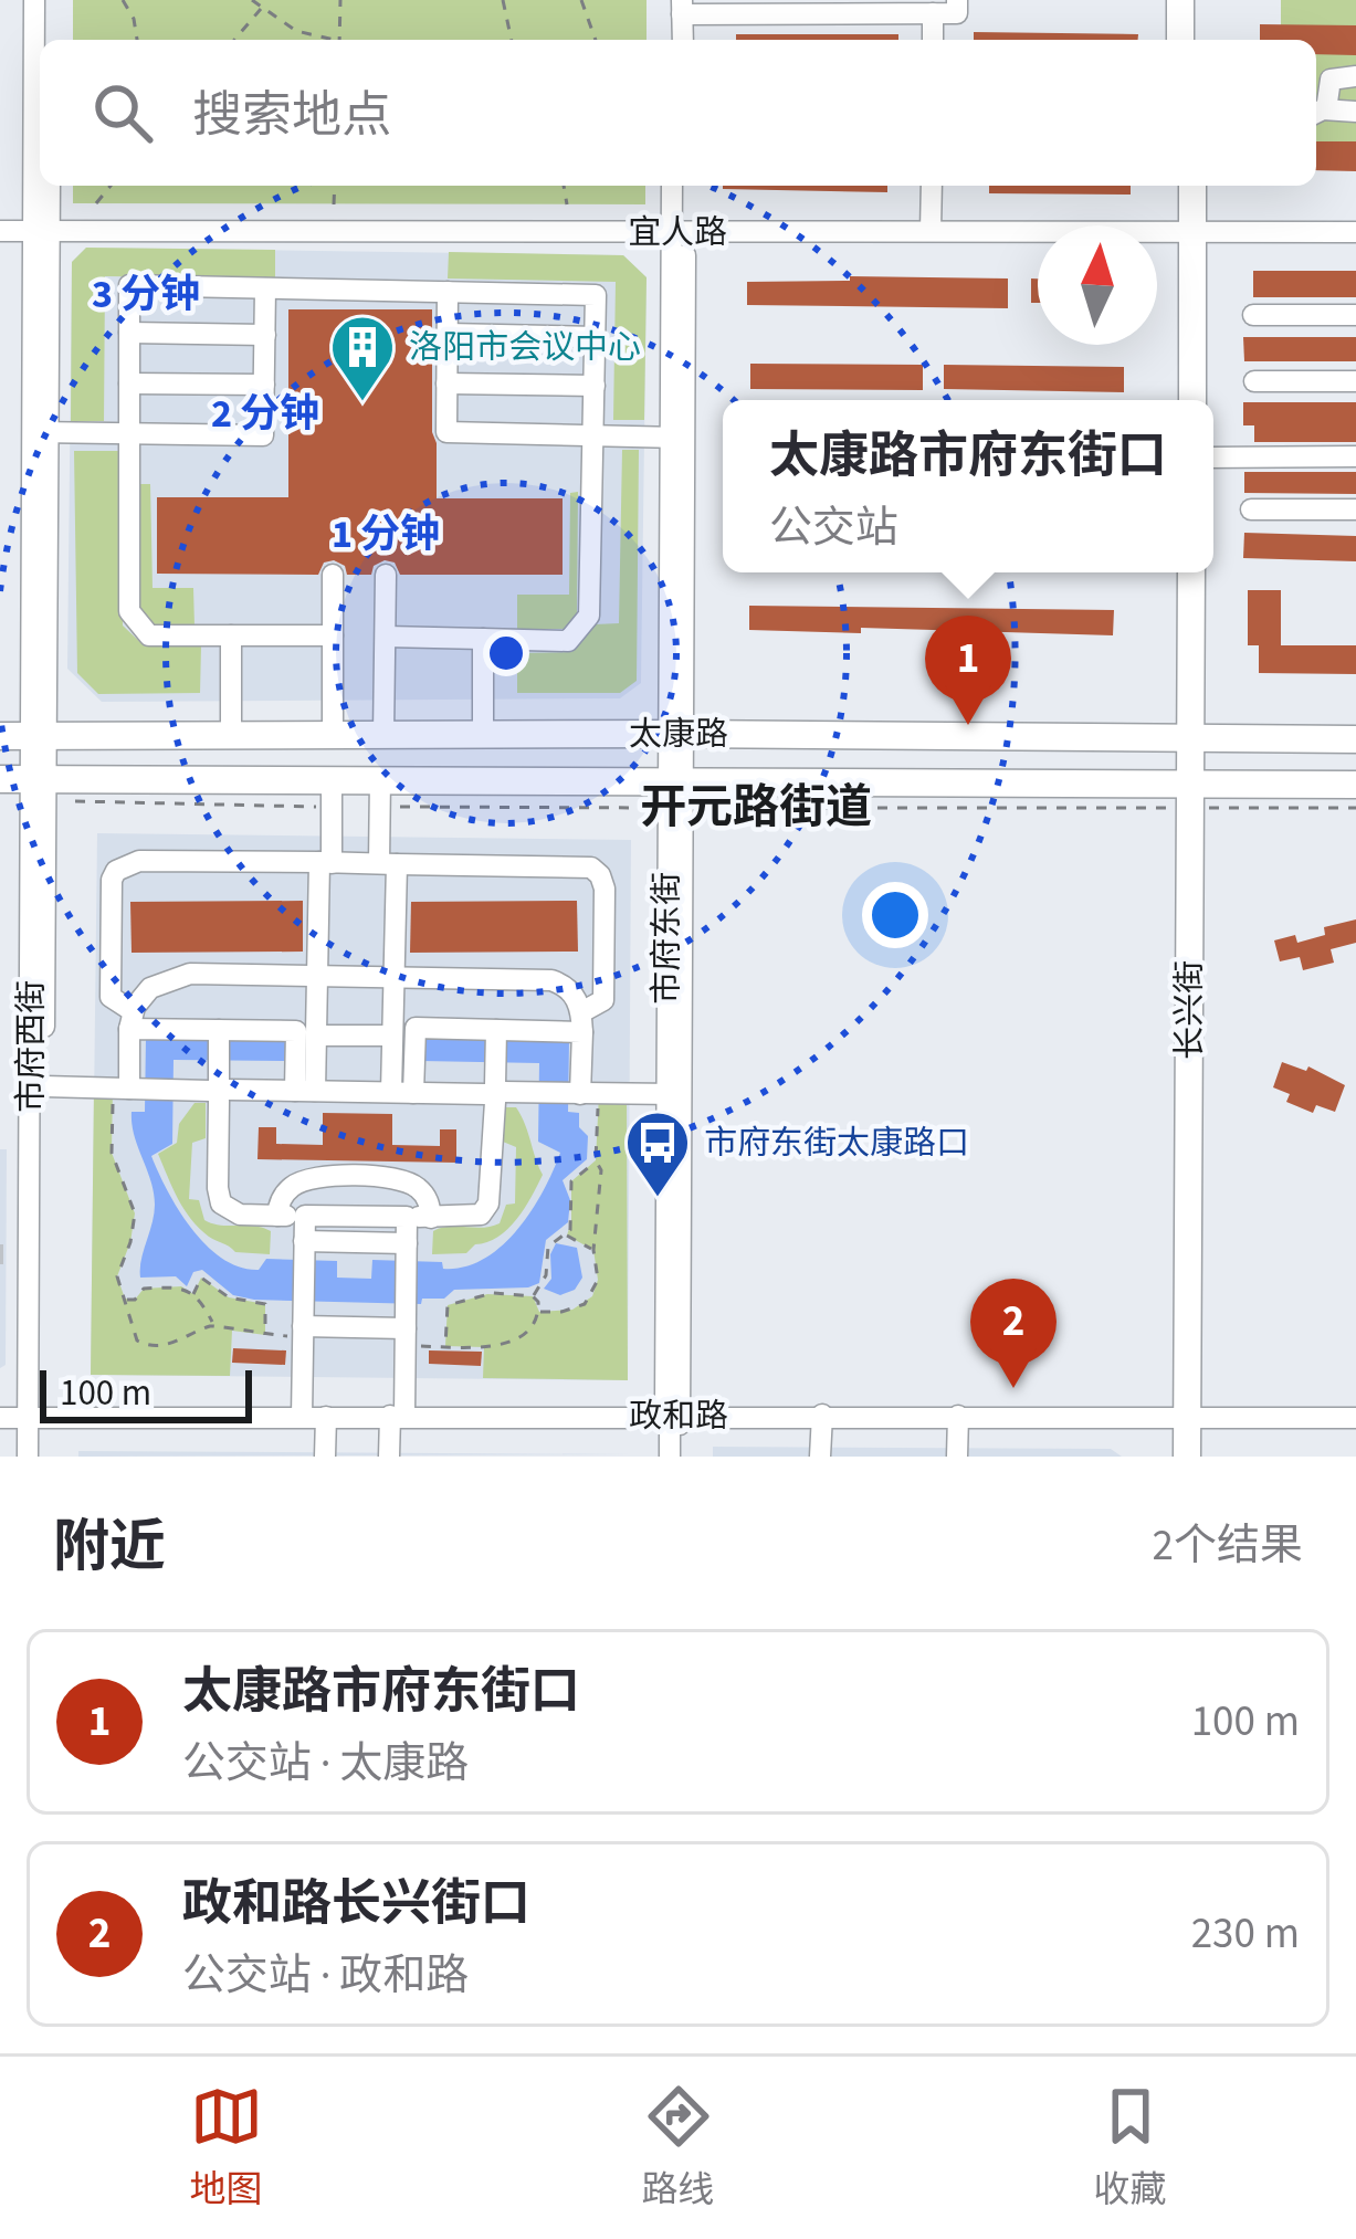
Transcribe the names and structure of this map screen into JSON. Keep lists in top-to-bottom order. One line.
{"streets":{"main road":["太康路","长兴街"],"street":["宜人路","市府东街","市府西街","政和路"]},"crossings":[["宜人路","市府东街"],["宜人路","市府西街"],["太康路","市府东街"],["太康路","长兴街"],["太康路","市府西街"],["市府东街","政和路"],["长兴街","政和路"],["市府西街","政和路"]],"districts":["开元路街道"],"places":{"building":["洛阳市会议中心"],"bus stop":["市府东街太康路口"]},"scale_bar":"100 m","north":"top","page":{"search":"搜索地点","popup":["太康路市府东街口","公交站"],"pins":["1","2"],"scale":"100 m","heading":["附近","2个结果"],"list":[{"mark":"1","name":"太康路市府东街口","note":"公交站 · 太康路","value":"100 m"},{"mark":"2","name":"政和路长兴街口","note":"公交站 · 政和路","value":"230 m"}],"nav":["地图","路线","收藏"]},"rings":["3 分钟","2 分钟","1 分钟"]}
